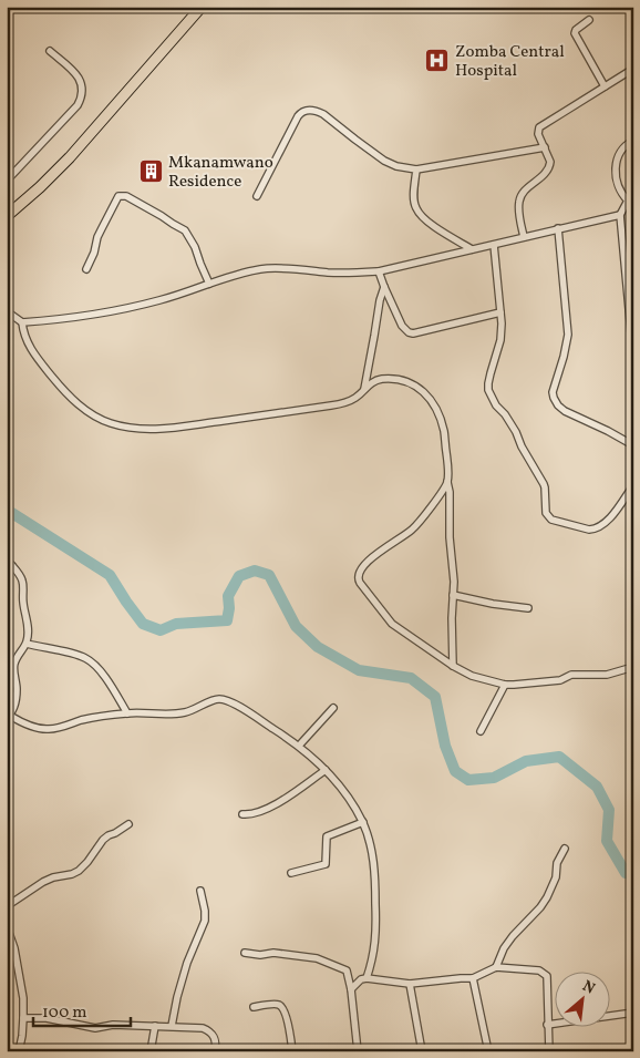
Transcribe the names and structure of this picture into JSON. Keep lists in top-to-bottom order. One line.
{"places":{"hospital":["Zomba Central Hospital"],"building":["Mkanamwano Residence"]},"scale_bar":"100 m","north":"top right"}
